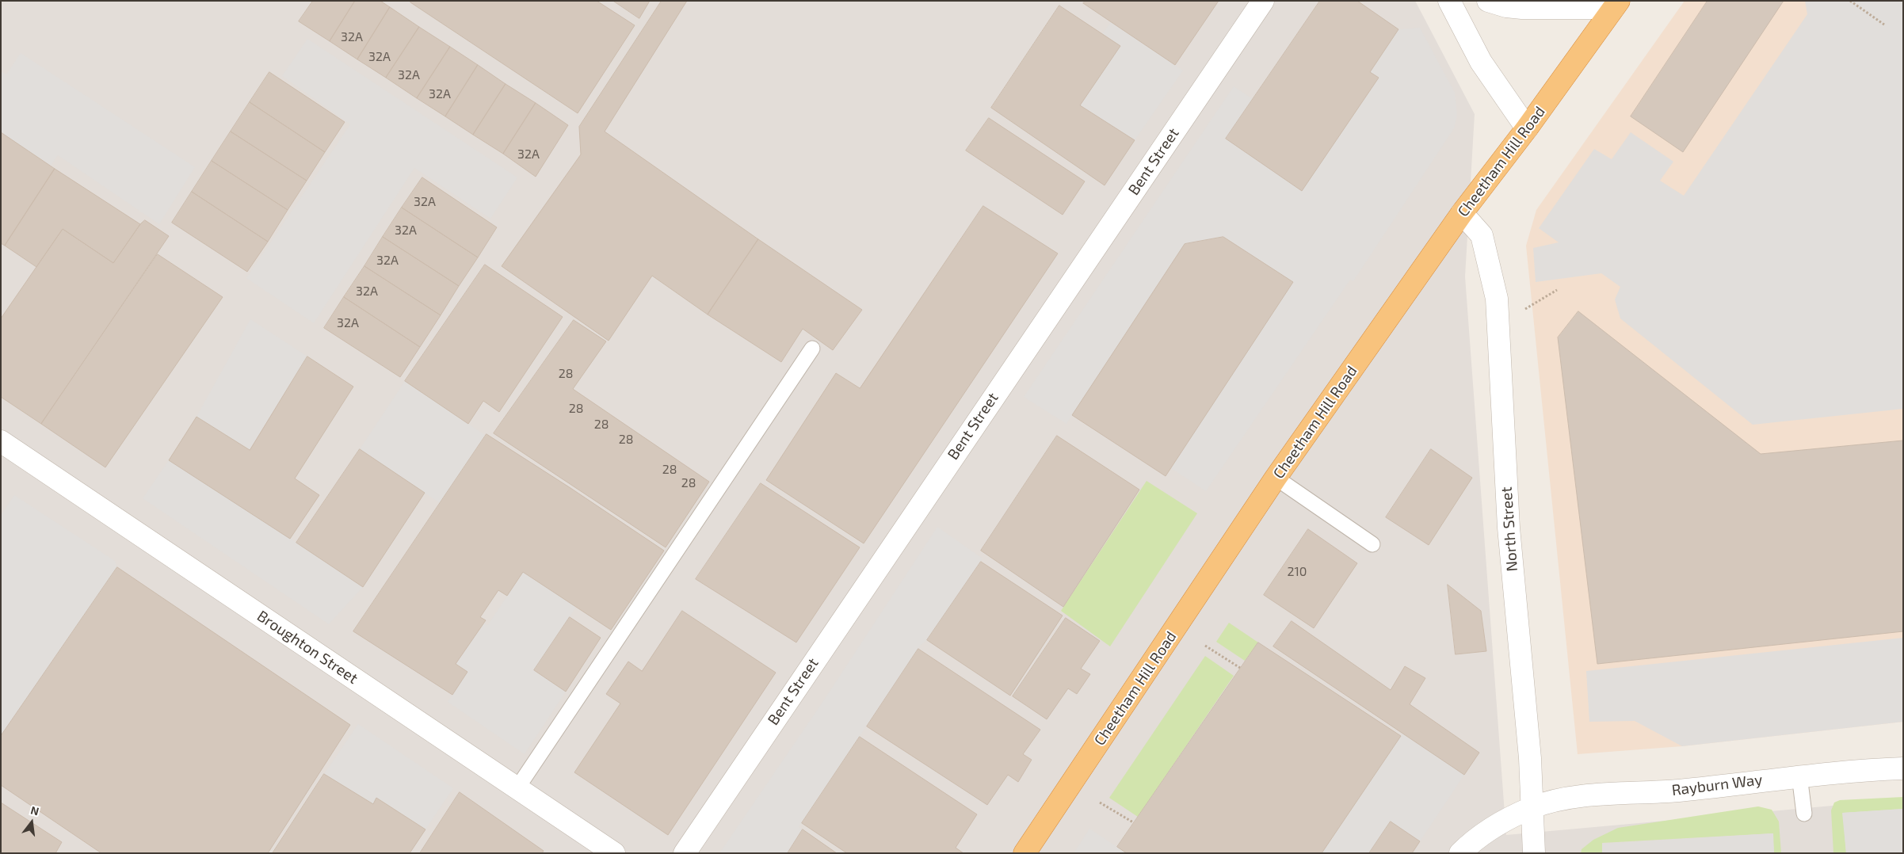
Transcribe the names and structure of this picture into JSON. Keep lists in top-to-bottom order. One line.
{"streets":{"highway":["Cheetham Hill Road"],"street":["Bent Street","North Street","Broughton Street","Rayburn Way"]},"crossings":[["Cheetham Hill Road","North Street"],["North Street","Rayburn Way"]],"house_numbers":["32A","32A","32A","32A","32A","32A","32A","32A","32A","32A","28","28","28","28","28","28","210"],"north":"top"}
